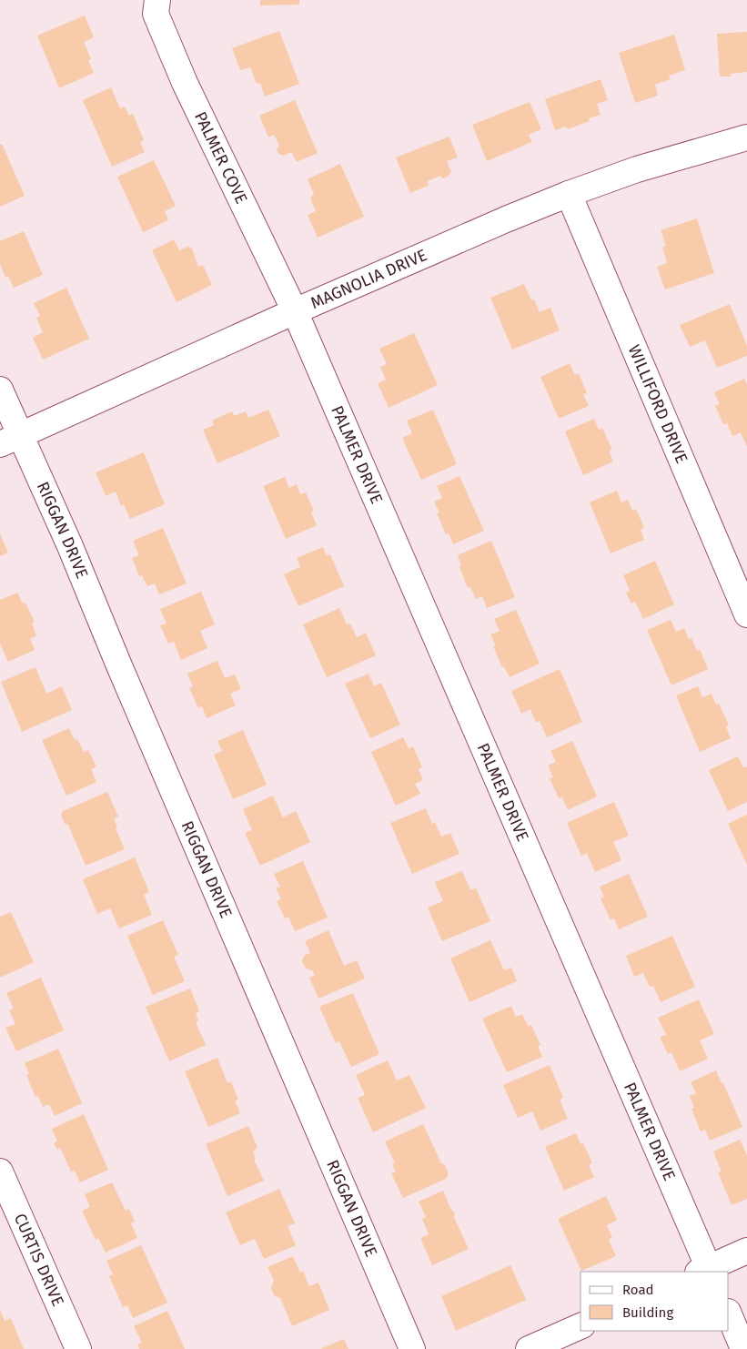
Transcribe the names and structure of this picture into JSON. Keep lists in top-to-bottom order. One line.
{"streets":{"street":["PALMER COVE","MAGNOLIA DRIVE","WILLIFORD DRIVE","PALMER DRIVE","RIGGAN DRIVE","CURTIS DRIVE"]},"crossings":[["PALMER COVE","MAGNOLIA DRIVE"],["PALMER COVE","PALMER DRIVE"],["MAGNOLIA DRIVE","WILLIFORD DRIVE"],["MAGNOLIA DRIVE","PALMER DRIVE"],["MAGNOLIA DRIVE","RIGGAN DRIVE"]],"legend":["Road","Building"]}
